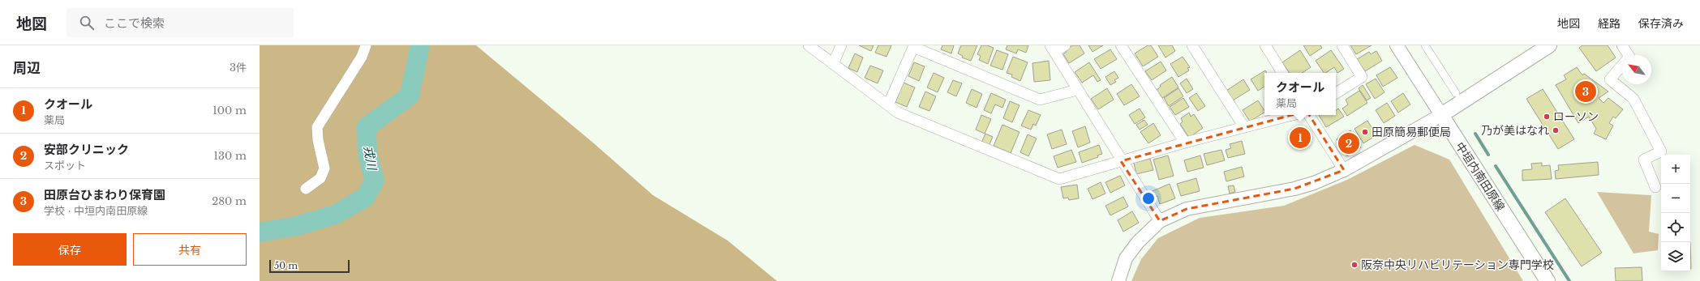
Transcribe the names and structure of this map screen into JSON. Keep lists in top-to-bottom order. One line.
{"streets":{"main road":["中垣内南田原線"]},"water":["戎川"],"places":["ローソン","乃が美はなれ","田原簡易郵便局","阪奈中央リハビリテーション専門学校"],"scale_bar":"50 m","north":"top left","page":{"header":"地図","search":"ここで検索","nav":["地図","経路","保存済み"],"heading":["周辺","3件"],"popup":["クオール","薬局"],"pins":["3","1","2"],"list":[{"mark":"1","name":"クオール","note":"薬局","value":"100 m"},{"mark":"2","name":"安部クリニック","note":"スポット","value":"130 m"},{"mark":"3","name":"田原台ひまわり保育園","note":"学校 · 中垣内南田原線","value":"280 m"}],"map_buttons":["+","−"],"buttons":["保存","共有"],"scale":"50 m"}}
